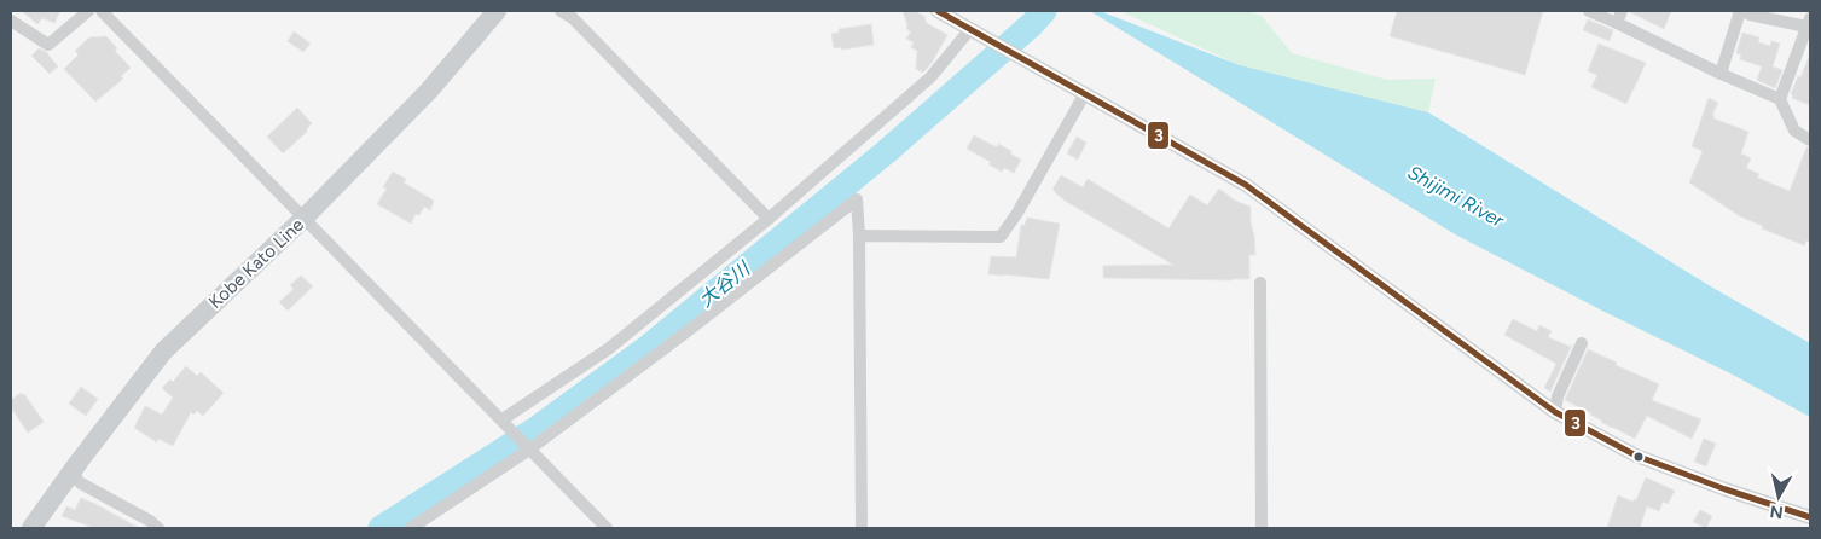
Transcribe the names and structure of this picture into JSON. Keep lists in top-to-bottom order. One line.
{"streets":{"main road":["Kobe Kato Line"]},"water":["Shijimi River","大谷川"],"lines":["transit line 3"],"north":"bottom"}
